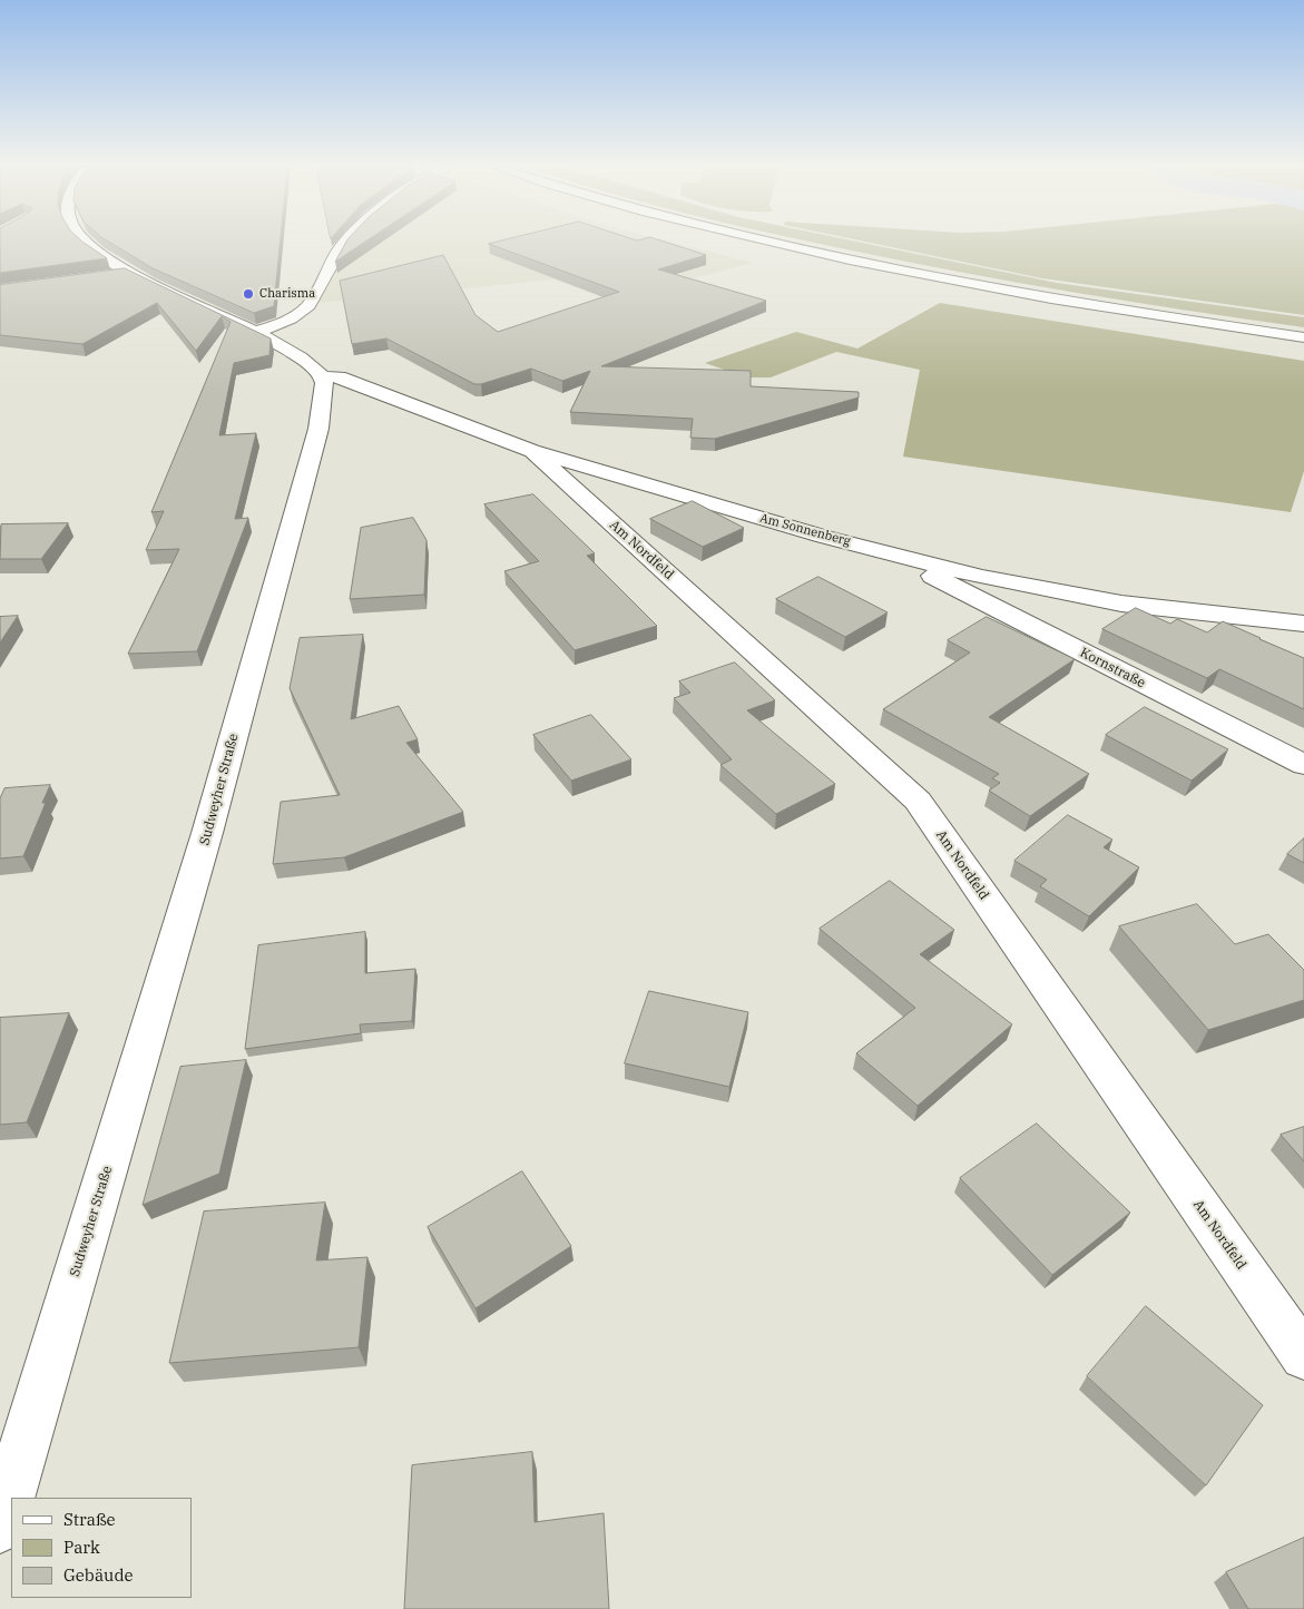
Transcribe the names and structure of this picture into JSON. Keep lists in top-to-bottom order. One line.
{"streets":{"street":["Am Sonnenberg","Am Nordfeld","Kornstraße","Sudweyher Straße"]},"crossings":[["Am Sonnenberg","Am Nordfeld"],["Am Sonnenberg","Kornstraße"],["Am Sonnenberg","Sudweyher Straße"]],"places":["Charisma"],"legend":["Straße","Park","Gebäude"]}
